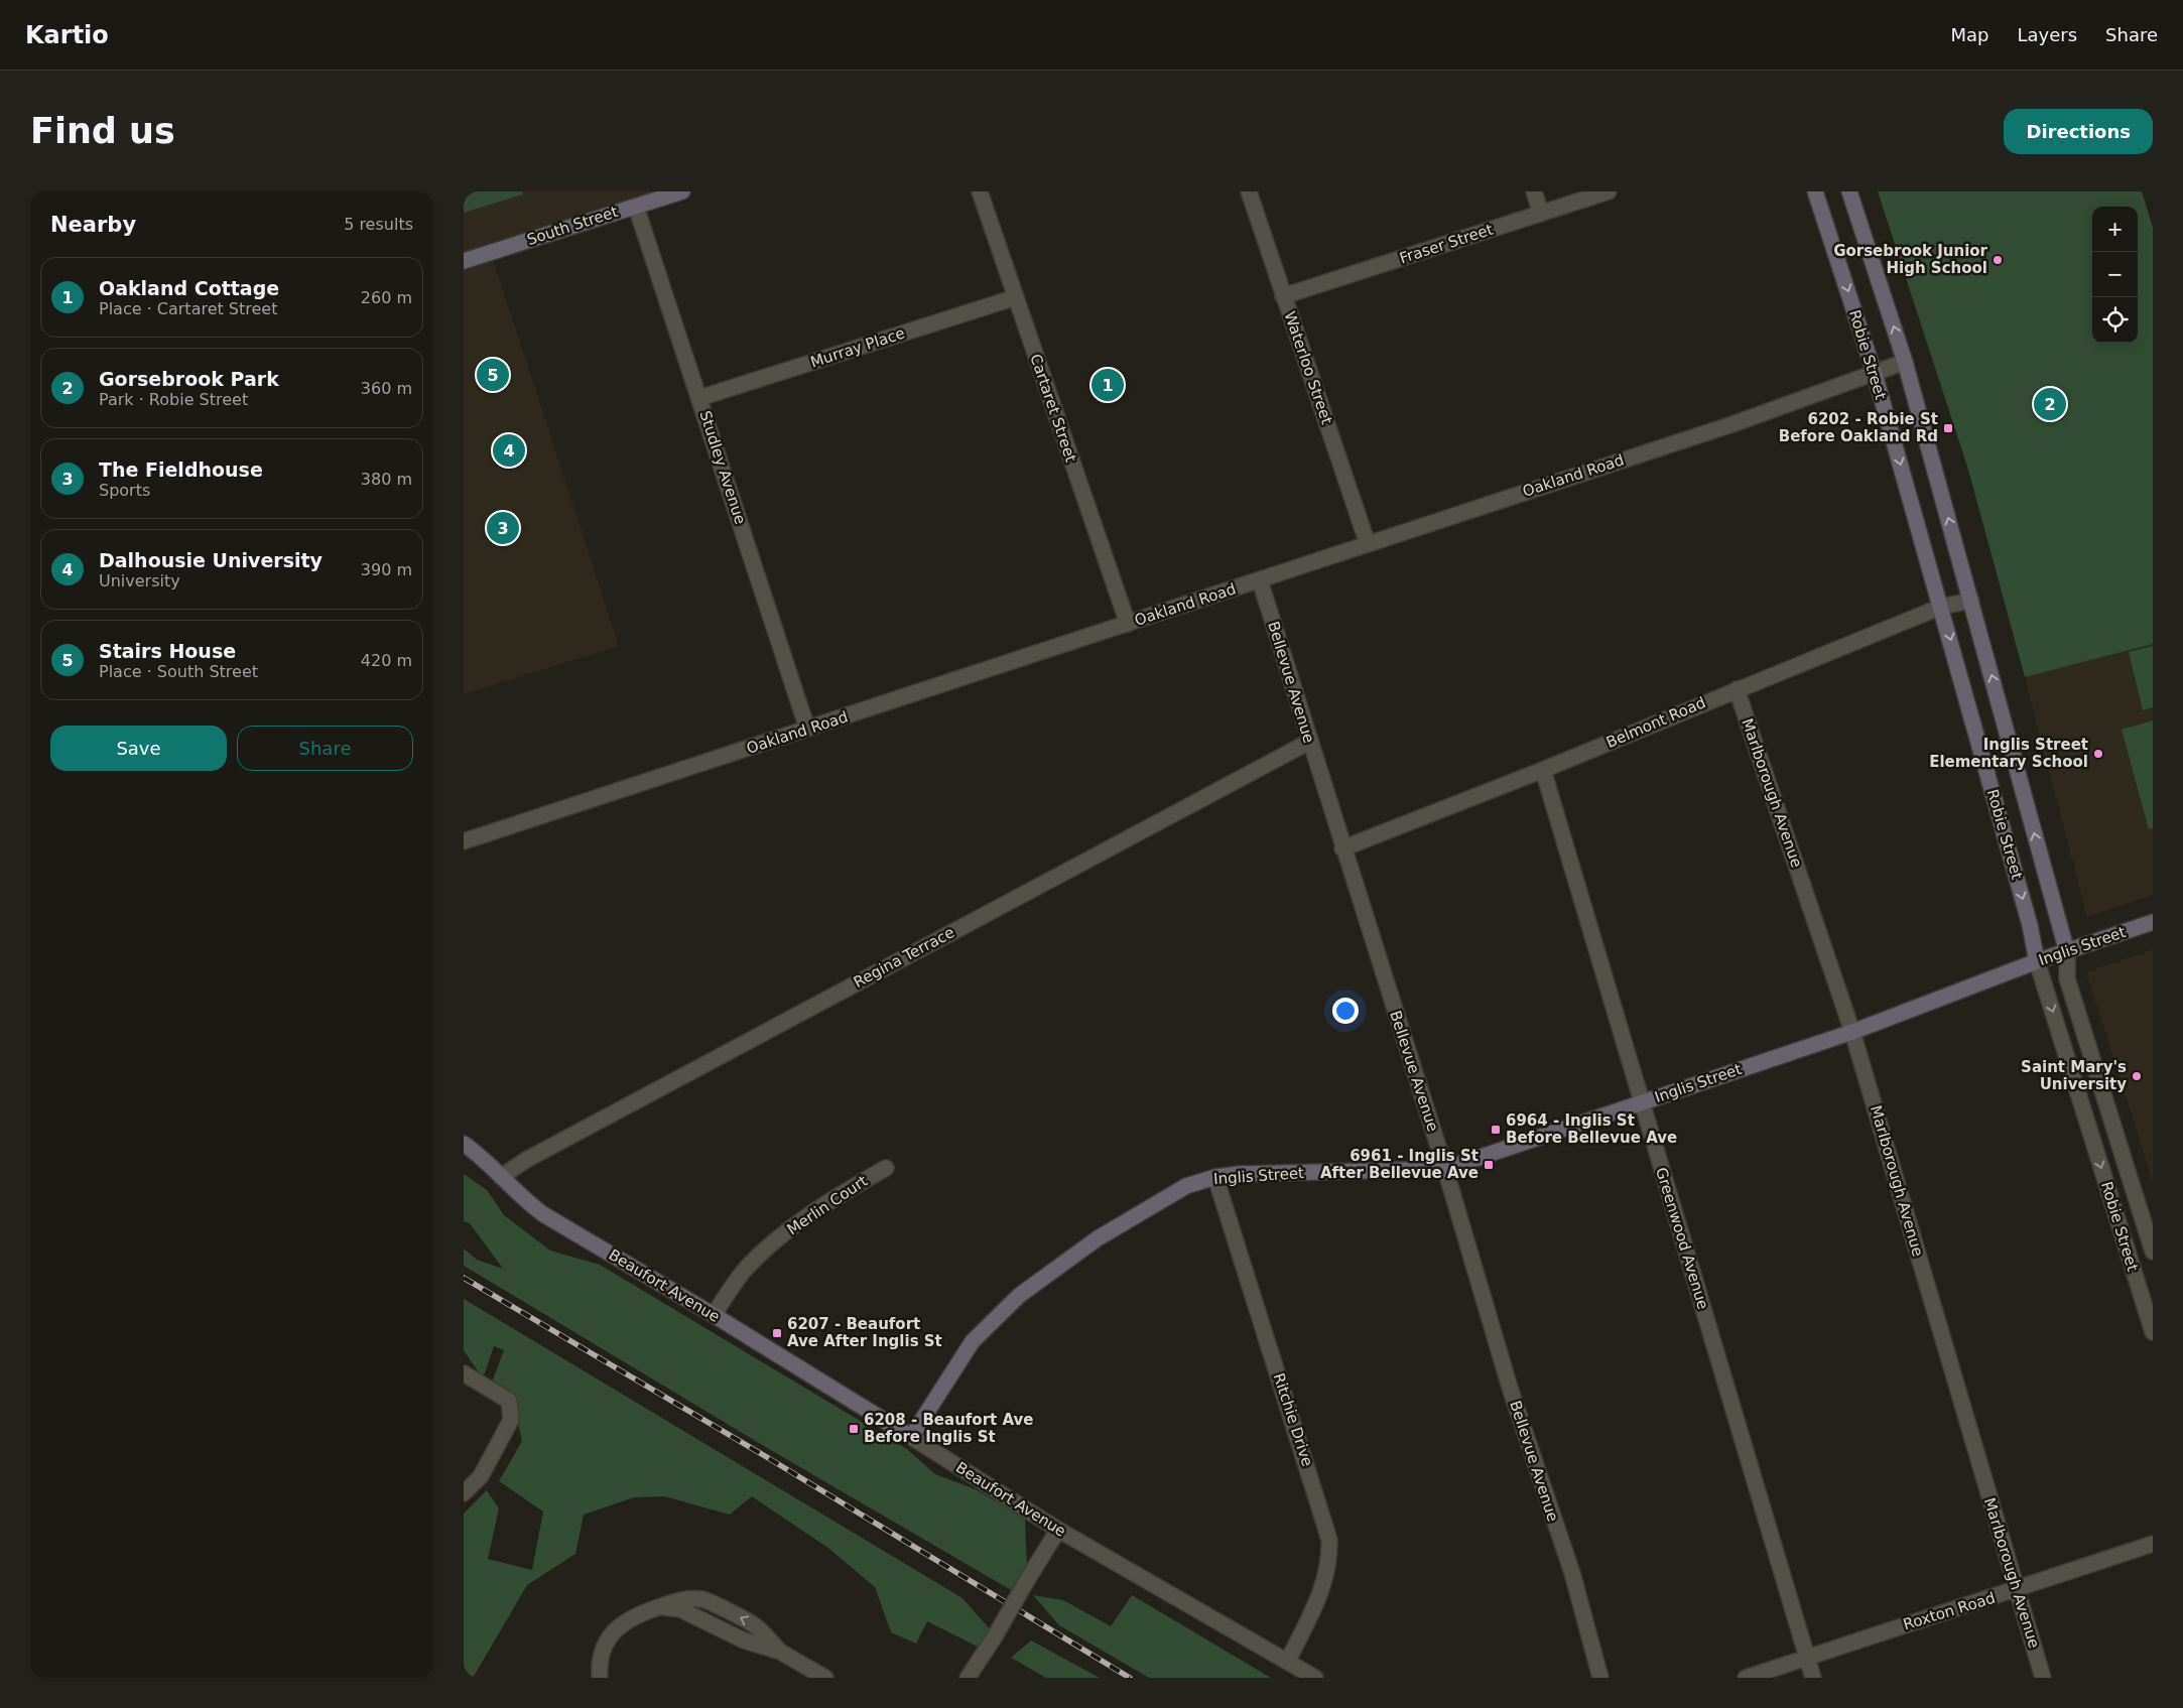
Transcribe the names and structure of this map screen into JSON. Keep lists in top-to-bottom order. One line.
{"streets":{"street":["South Street","Fraser Street","Murray Place","Robie Street","Waterloo Street","Cartaret Street","Studley Avenue","Oakland Road","Bellevue Avenue","Belmont Road","Marlborough Avenue","Inglis Street","Regina Terrace","Merlin Court","Greenwood Avenue","Beaufort Avenue","Ritchie Drive","Roxton Road"]},"crossings":[["South Street","Studley Avenue"],["Fraser Street","Waterloo Street"],["Murray Place","Cartaret Street"],["Murray Place","Studley Avenue"],["Robie Street","Oakland Road"],["Robie Street","Belmont Road"],["Robie Street","Inglis Street"],["Waterloo Street","Oakland Road"],["Cartaret Street","Oakland Road"],["Studley Avenue","Oakland Road"],["Oakland Road","Bellevue Avenue"],["Bellevue Avenue","Belmont Road"],["Bellevue Avenue","Inglis Street"],["Bellevue Avenue","Regina Terrace"],["Belmont Road","Marlborough Avenue"],["Belmont Road","Greenwood Avenue"],["Marlborough Avenue","Inglis Street"],["Marlborough Avenue","Roxton Road"],["Inglis Street","Greenwood Avenue"],["Inglis Street","Beaufort Avenue"],["Inglis Street","Ritchie Drive"],["Regina Terrace","Beaufort Avenue"],["Merlin Court","Beaufort Avenue"],["Greenwood Avenue","Roxton Road"],["Beaufort Avenue","Ritchie Drive"]],"places":{"other":["Gorsebrook Junior High School","Inglis Street Elementary School","Saint Mary's University"],"transit":["6202 - Robie St Before Oakland Rd","6964 - Inglis St Before Bellevue Ave","6961 - Inglis St After Bellevue Ave","6207 - Beaufort Ave After Inglis St","6208 - Beaufort Ave Before Inglis St"]},"page":{"header":"Kartio","nav":["Map","Layers","Share"],"buttons":["Directions",["Save","Share"]],"title":"Find us","heading":["Nearby","5 results"],"map_buttons":["+","−"],"list":[{"mark":"1","name":"Oakland Cottage","note":"Place · Cartaret Street","value":"260 m"},{"mark":"2","name":"Gorsebrook Park","note":"Park · Robie Street","value":"360 m"},{"mark":"3","name":"The Fieldhouse","note":"Sports","value":"380 m"},{"mark":"4","name":"Dalhousie University","note":"University","value":"390 m"},{"mark":"5","name":"Stairs House","note":"Place · South Street","value":"420 m"}],"pins":["5","1","2","4","3"]}}
